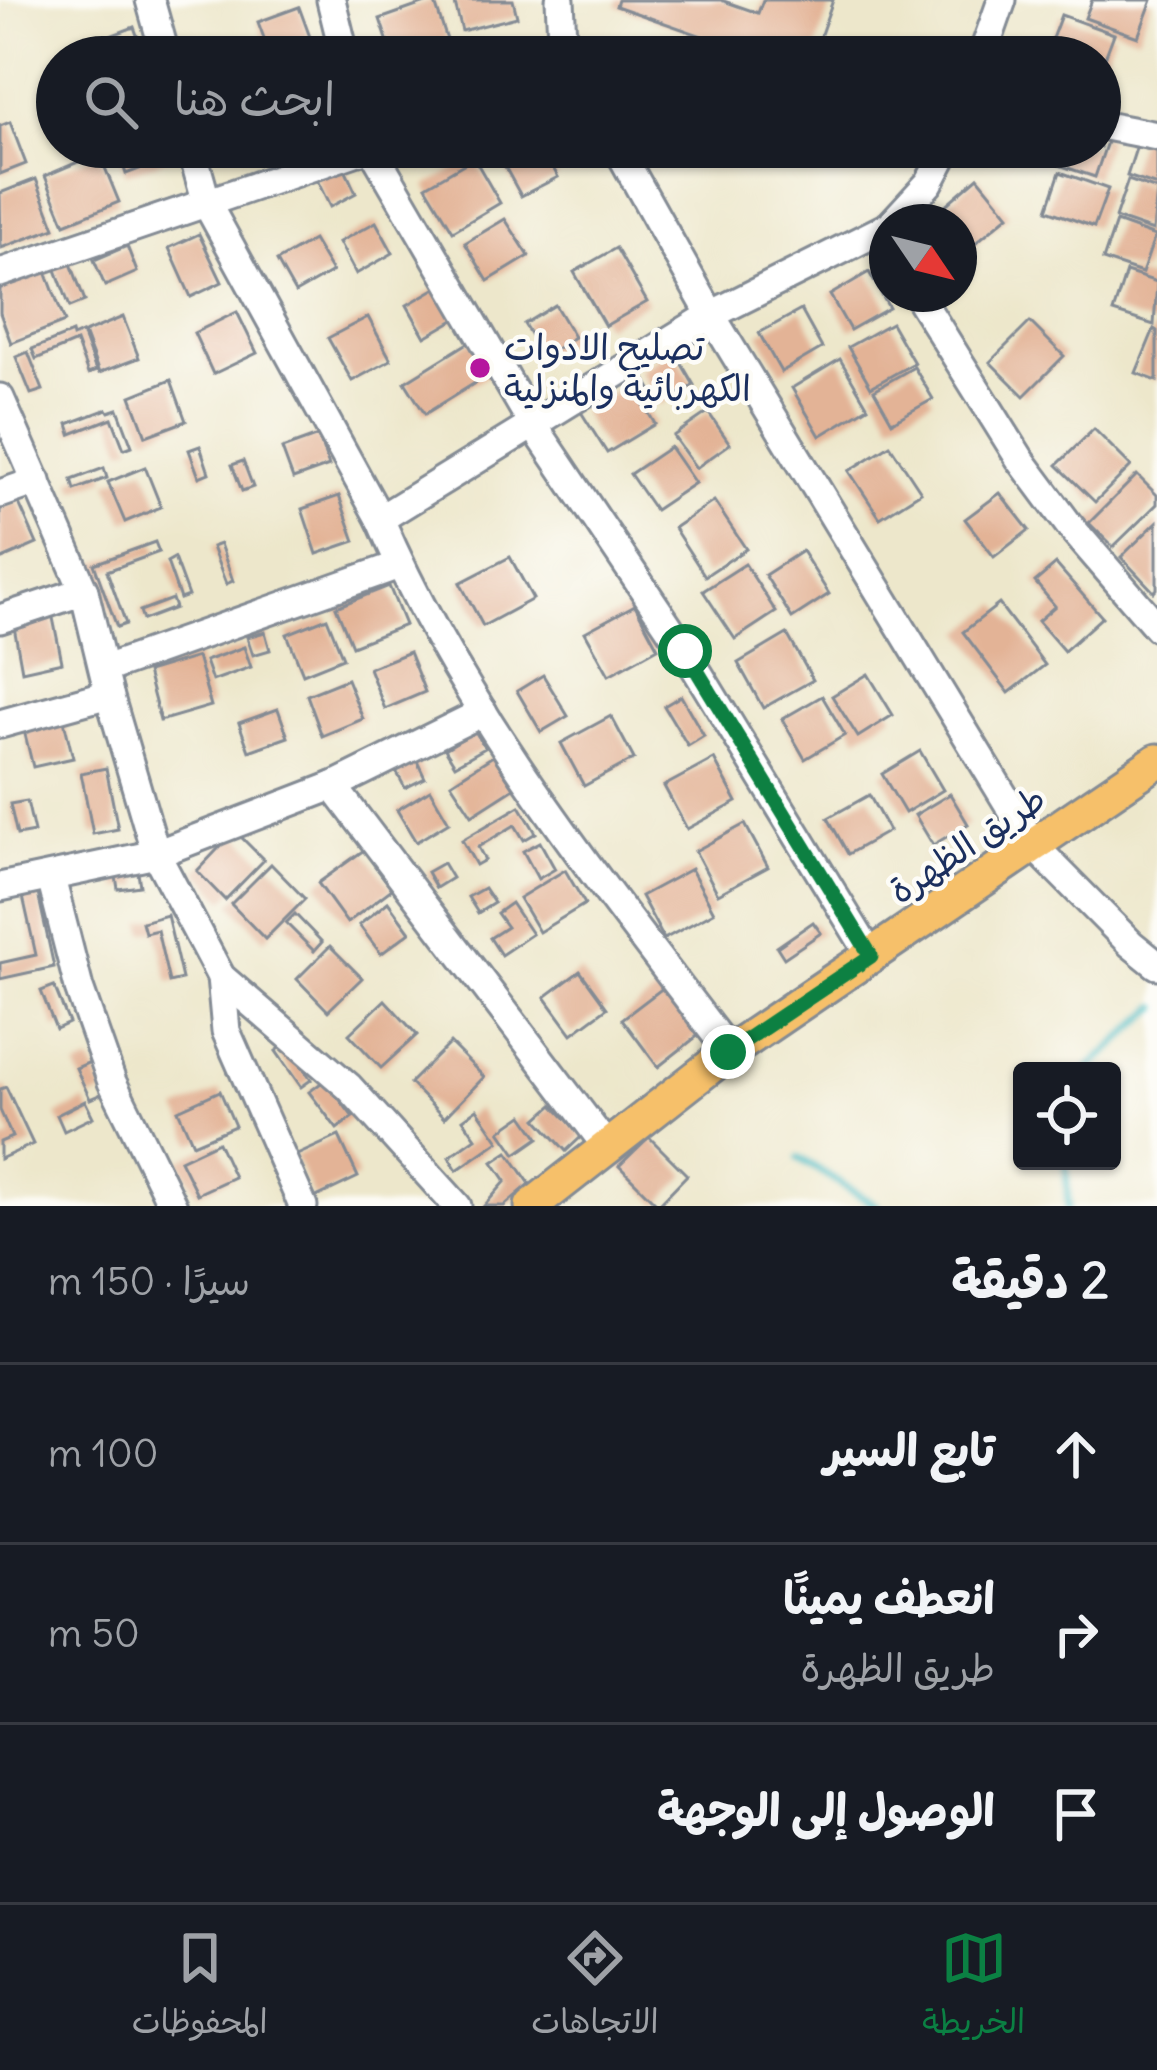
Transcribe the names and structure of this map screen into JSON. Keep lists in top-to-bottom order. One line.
{"streets":{"main road":["طريق الظهرة"]},"places":["تصليح الادوات الكهربائية والمنزلية"],"north":"bottom right","page":{"search":"ابحث هنا","heading":["2 دقيقة","سيرًا · 150 m"],"list":[["تابع السير","100 m"],["انعطف يمينًا","طريق الظهرة","50 m"],"الوصول إلى الوجهة"],"nav":["الخريطة","الاتجاهات","المحفوظات"]}}
